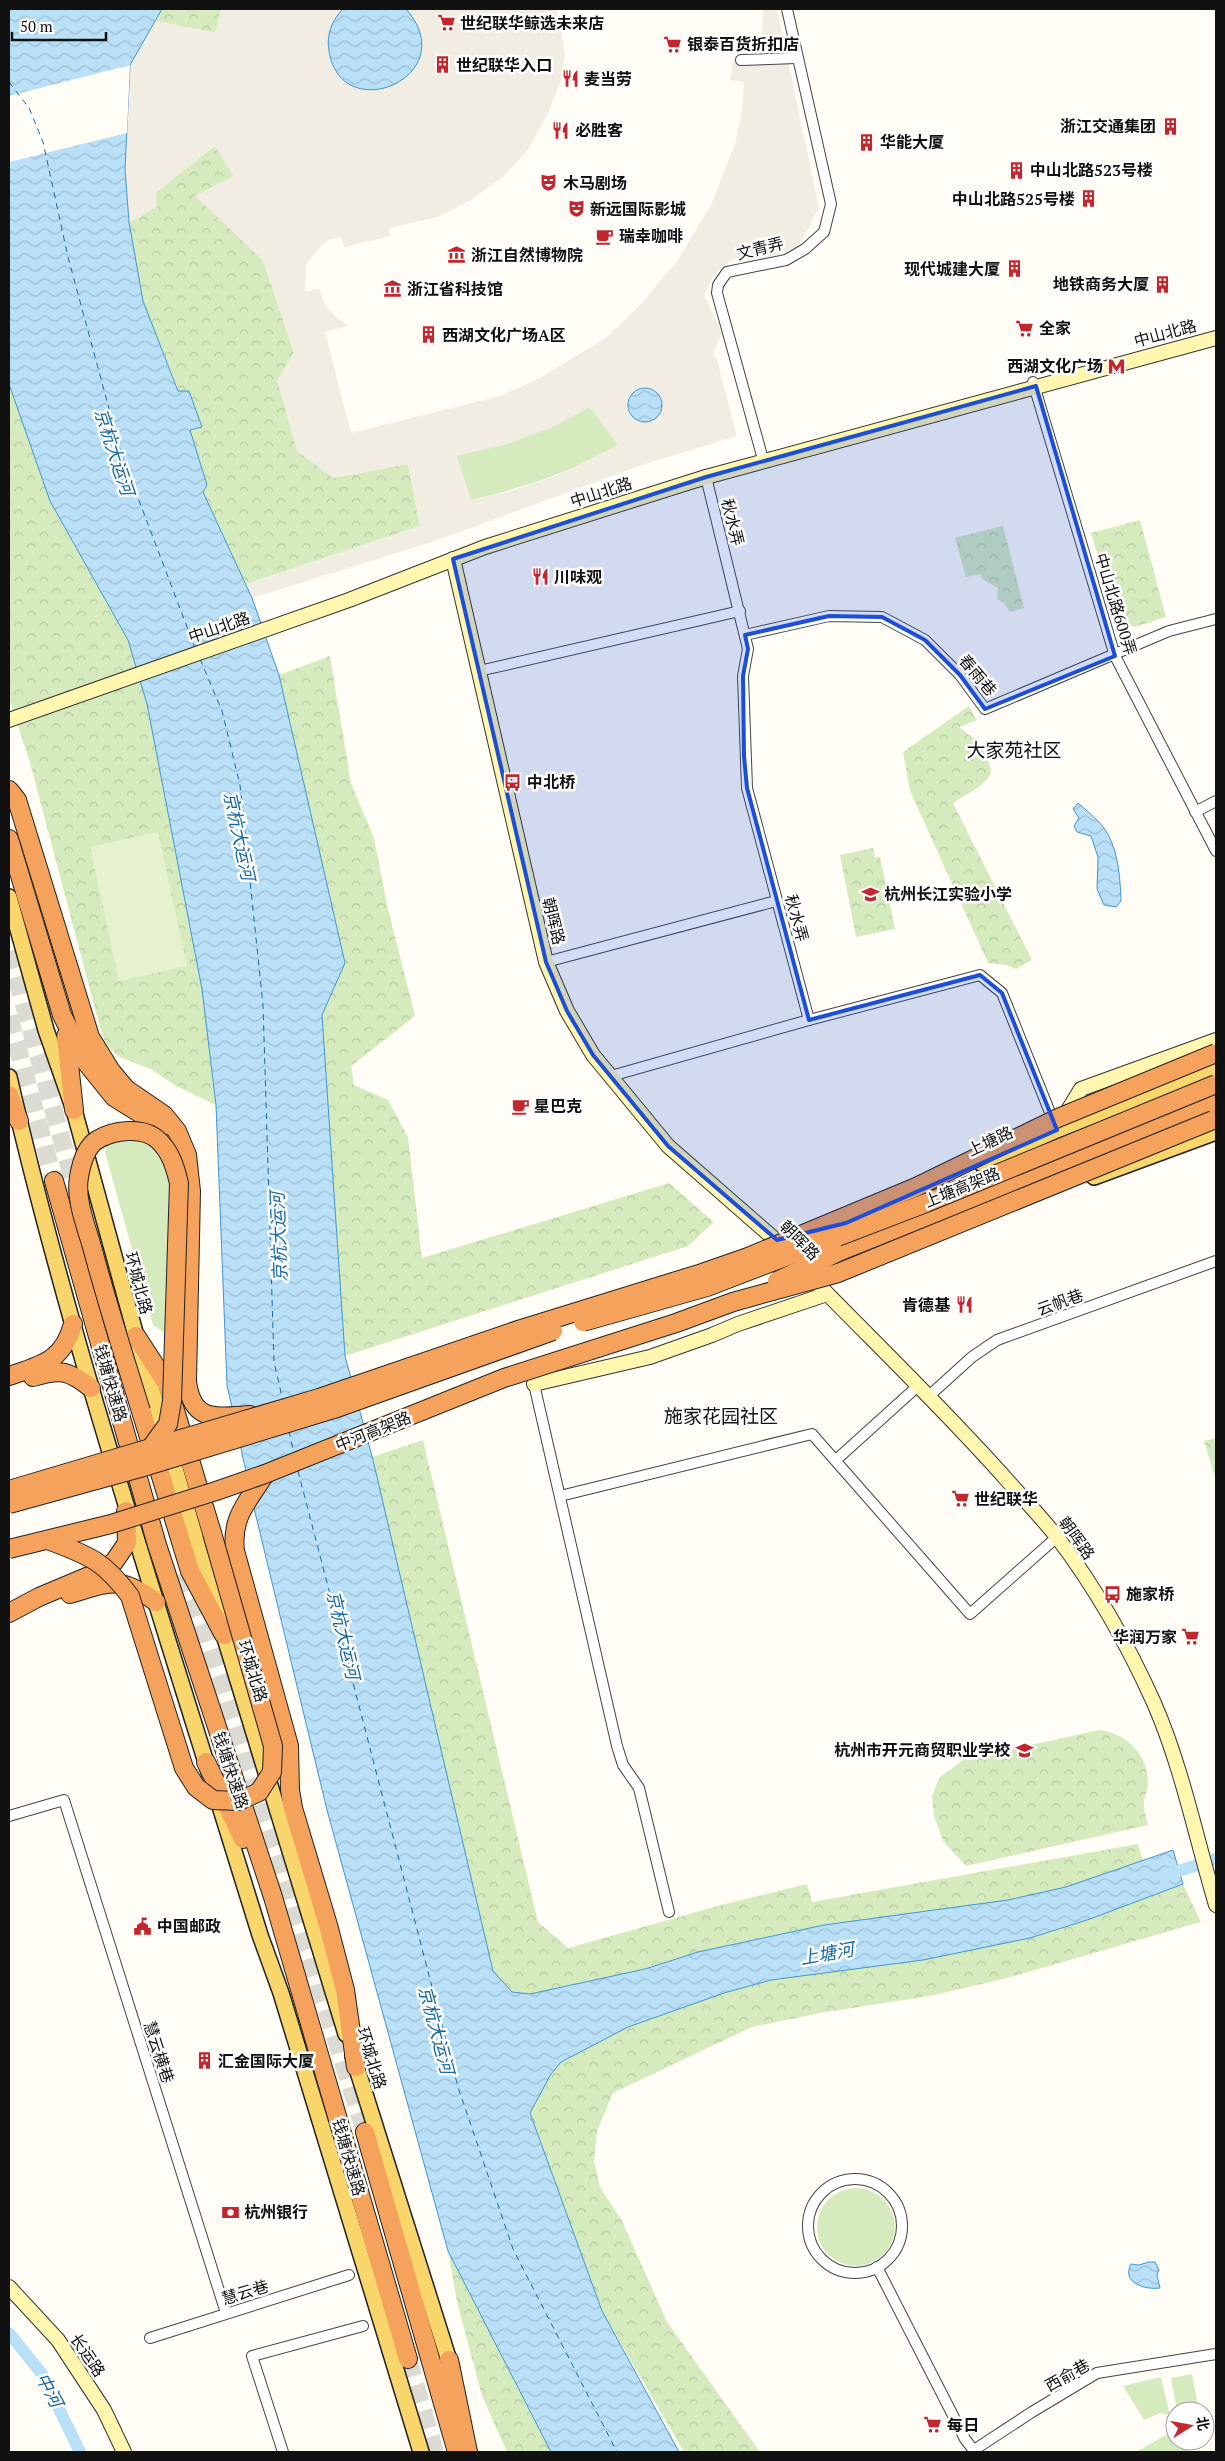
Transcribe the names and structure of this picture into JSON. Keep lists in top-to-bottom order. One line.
{"streets":{"highway":["上塘高架路","钱塘快速路","中河高架路"],"main road":["上塘路","环城北路"],"street":["文青弄","中山北路","秋水弄","中山北路600弄","春雨巷","朝晖路","云帆巷","慧云横巷","慧云巷","长运路","西俞巷"]},"crossings":[["文青弄","中山北路"],["中山北路","秋水弄"],["中山北路","中山北路600弄"],["中山北路","朝晖路"],["秋水弄","春雨巷"],["中山北路600弄","春雨巷"],["朝晖路","上塘路"],["朝晖路","云帆巷"],["上塘高架路","中河高架路"],["慧云横巷","慧云巷"]],"districts":["大家苑社区","施家花园社区"],"water":["京杭大运河","上塘河","中河"],"places":{"supermarket":["世纪联华鲸选未来店","银泰百货折扣店","全家","世纪联华","华润万家","每日"],"building":["世纪联华入口","浙江交通集团","华能大厦","中山北路523号楼","中山北路525号楼","现代城建大厦","地铁商务大厦","西湖文化广场A区","汇金国际大厦"],"restaurant":["麦当劳","必胜客","川味观","肯德基"],"theatre":["木马剧场","新远国际影城"],"cafe":["瑞幸咖啡","星巴克"],"museum":["浙江自然博物院","浙江省科技馆"],"metro station":["西湖文化广场"],"bus stop":["中北桥","施家桥"],"school or university":["杭州长江实验小学","杭州市开元商贸职业学校"],"public building":["中国邮政"],"bank":["杭州银行"]},"scale_bar":"50 m","north":"right"}
